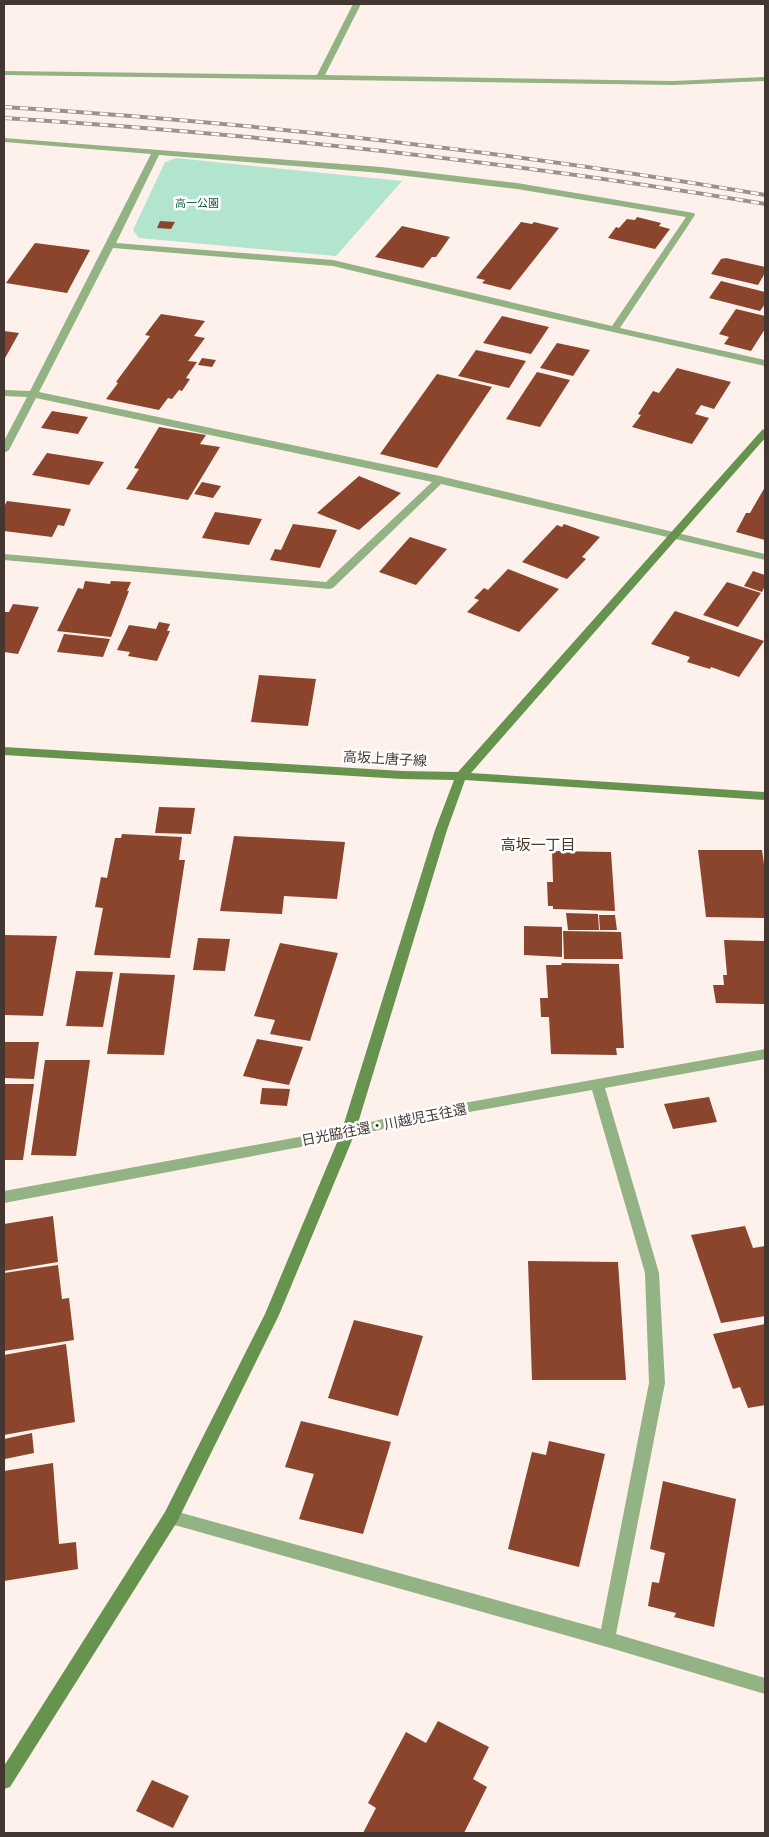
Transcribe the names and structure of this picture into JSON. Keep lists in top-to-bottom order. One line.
{"streets":{"street":["高坂上唐子線","日光脇往還・川越児玉往還"]},"districts":["高坂一丁目"],"parks":["高一公園"]}
